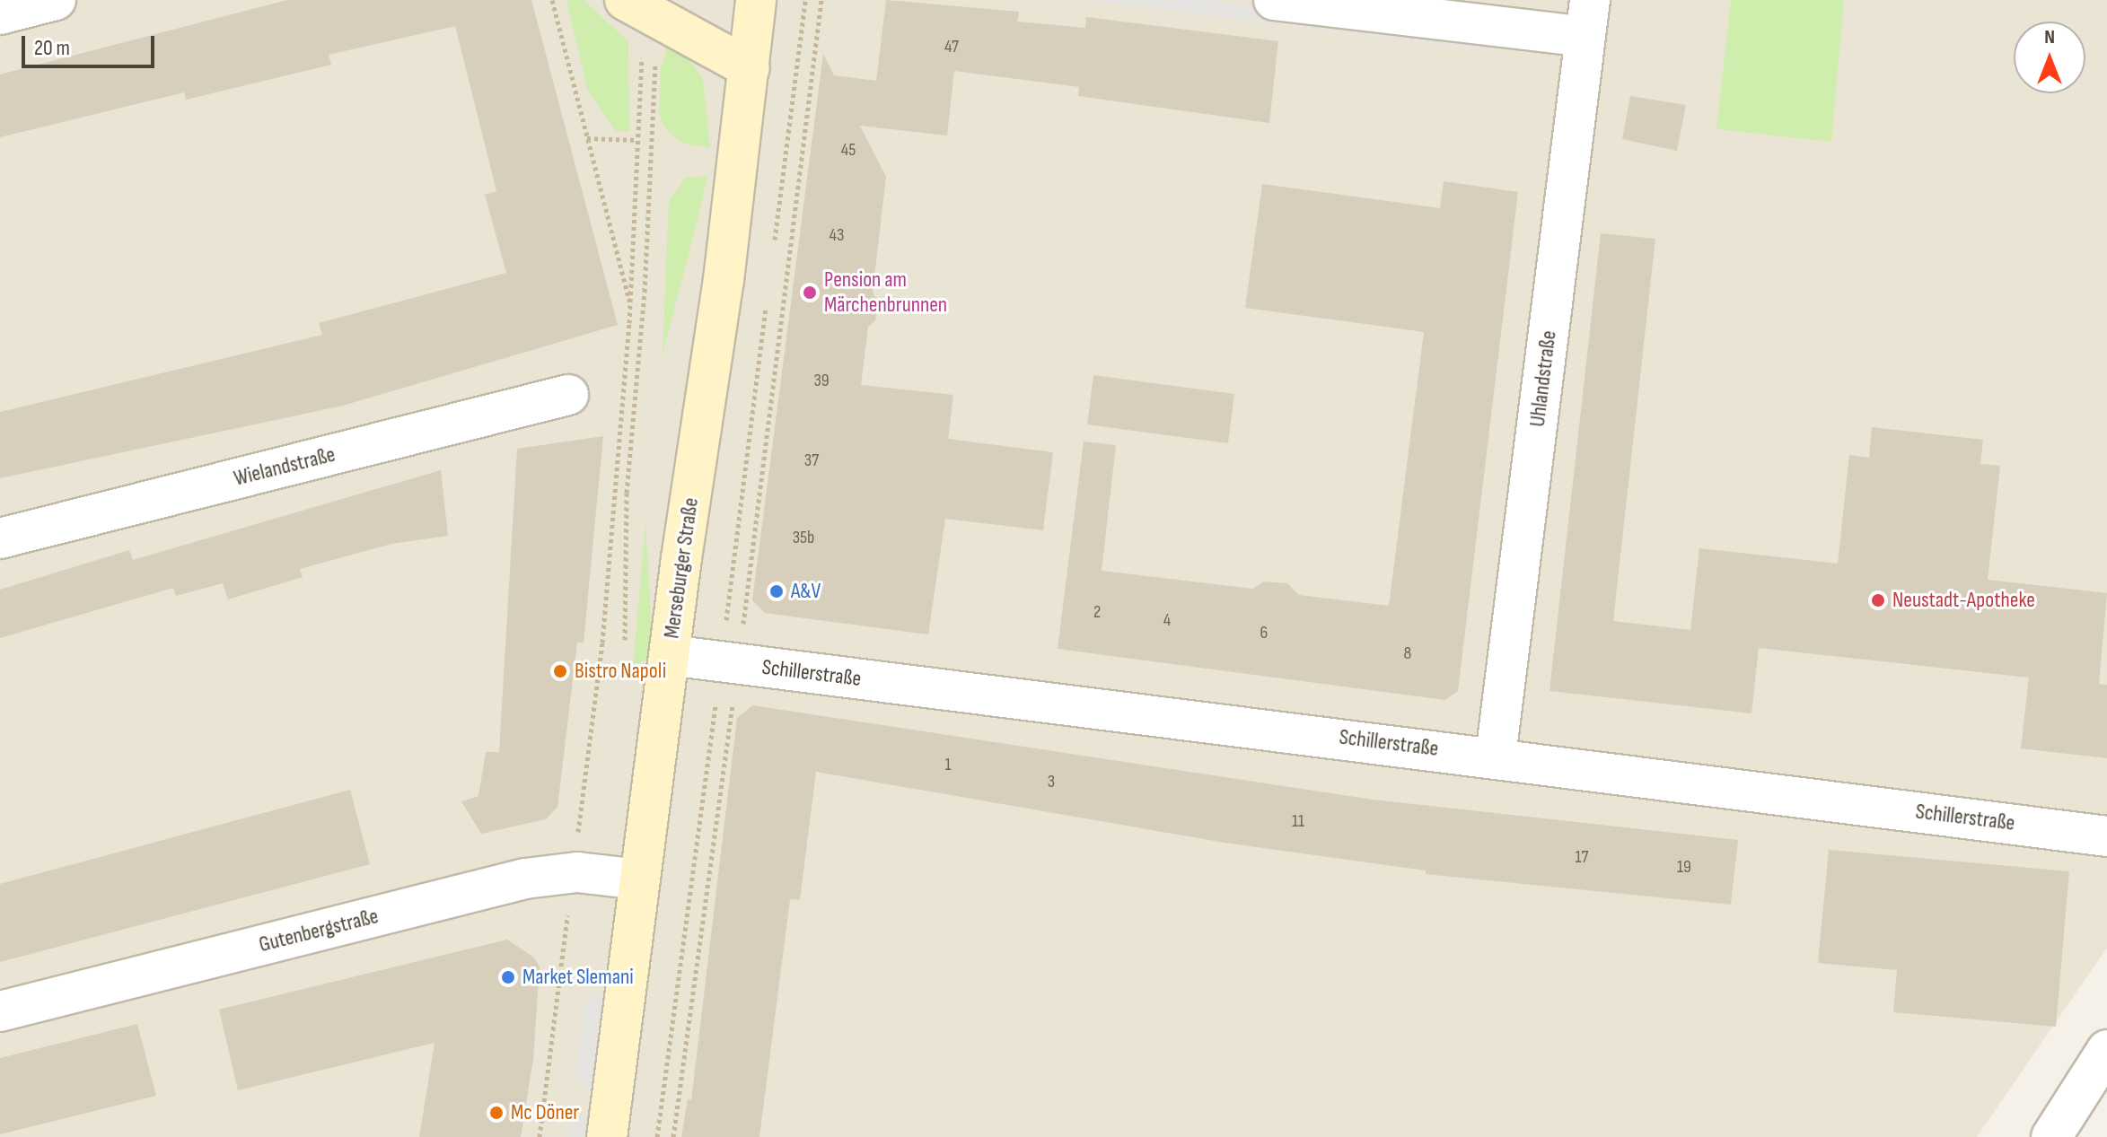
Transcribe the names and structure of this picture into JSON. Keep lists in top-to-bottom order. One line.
{"streets":{"main road":["Merseburger Straße"],"street":["Uhlandstraße","Wielandstraße","Schillerstraße","Gutenbergstraße"]},"crossings":[["Uhlandstraße","Schillerstraße"],["Merseburger Straße","Schillerstraße"],["Merseburger Straße","Gutenbergstraße"]],"places":["Pension am Märchenbrunnen","A&V","Neustadt-Apotheke","Bistro Napoli","Market Slemani","Mc Döner"],"house_numbers":["47","45","43","39","37","35b","2","4","6","8","1","3","11","17","19"],"scale_bar":"20 m","north":"top"}
